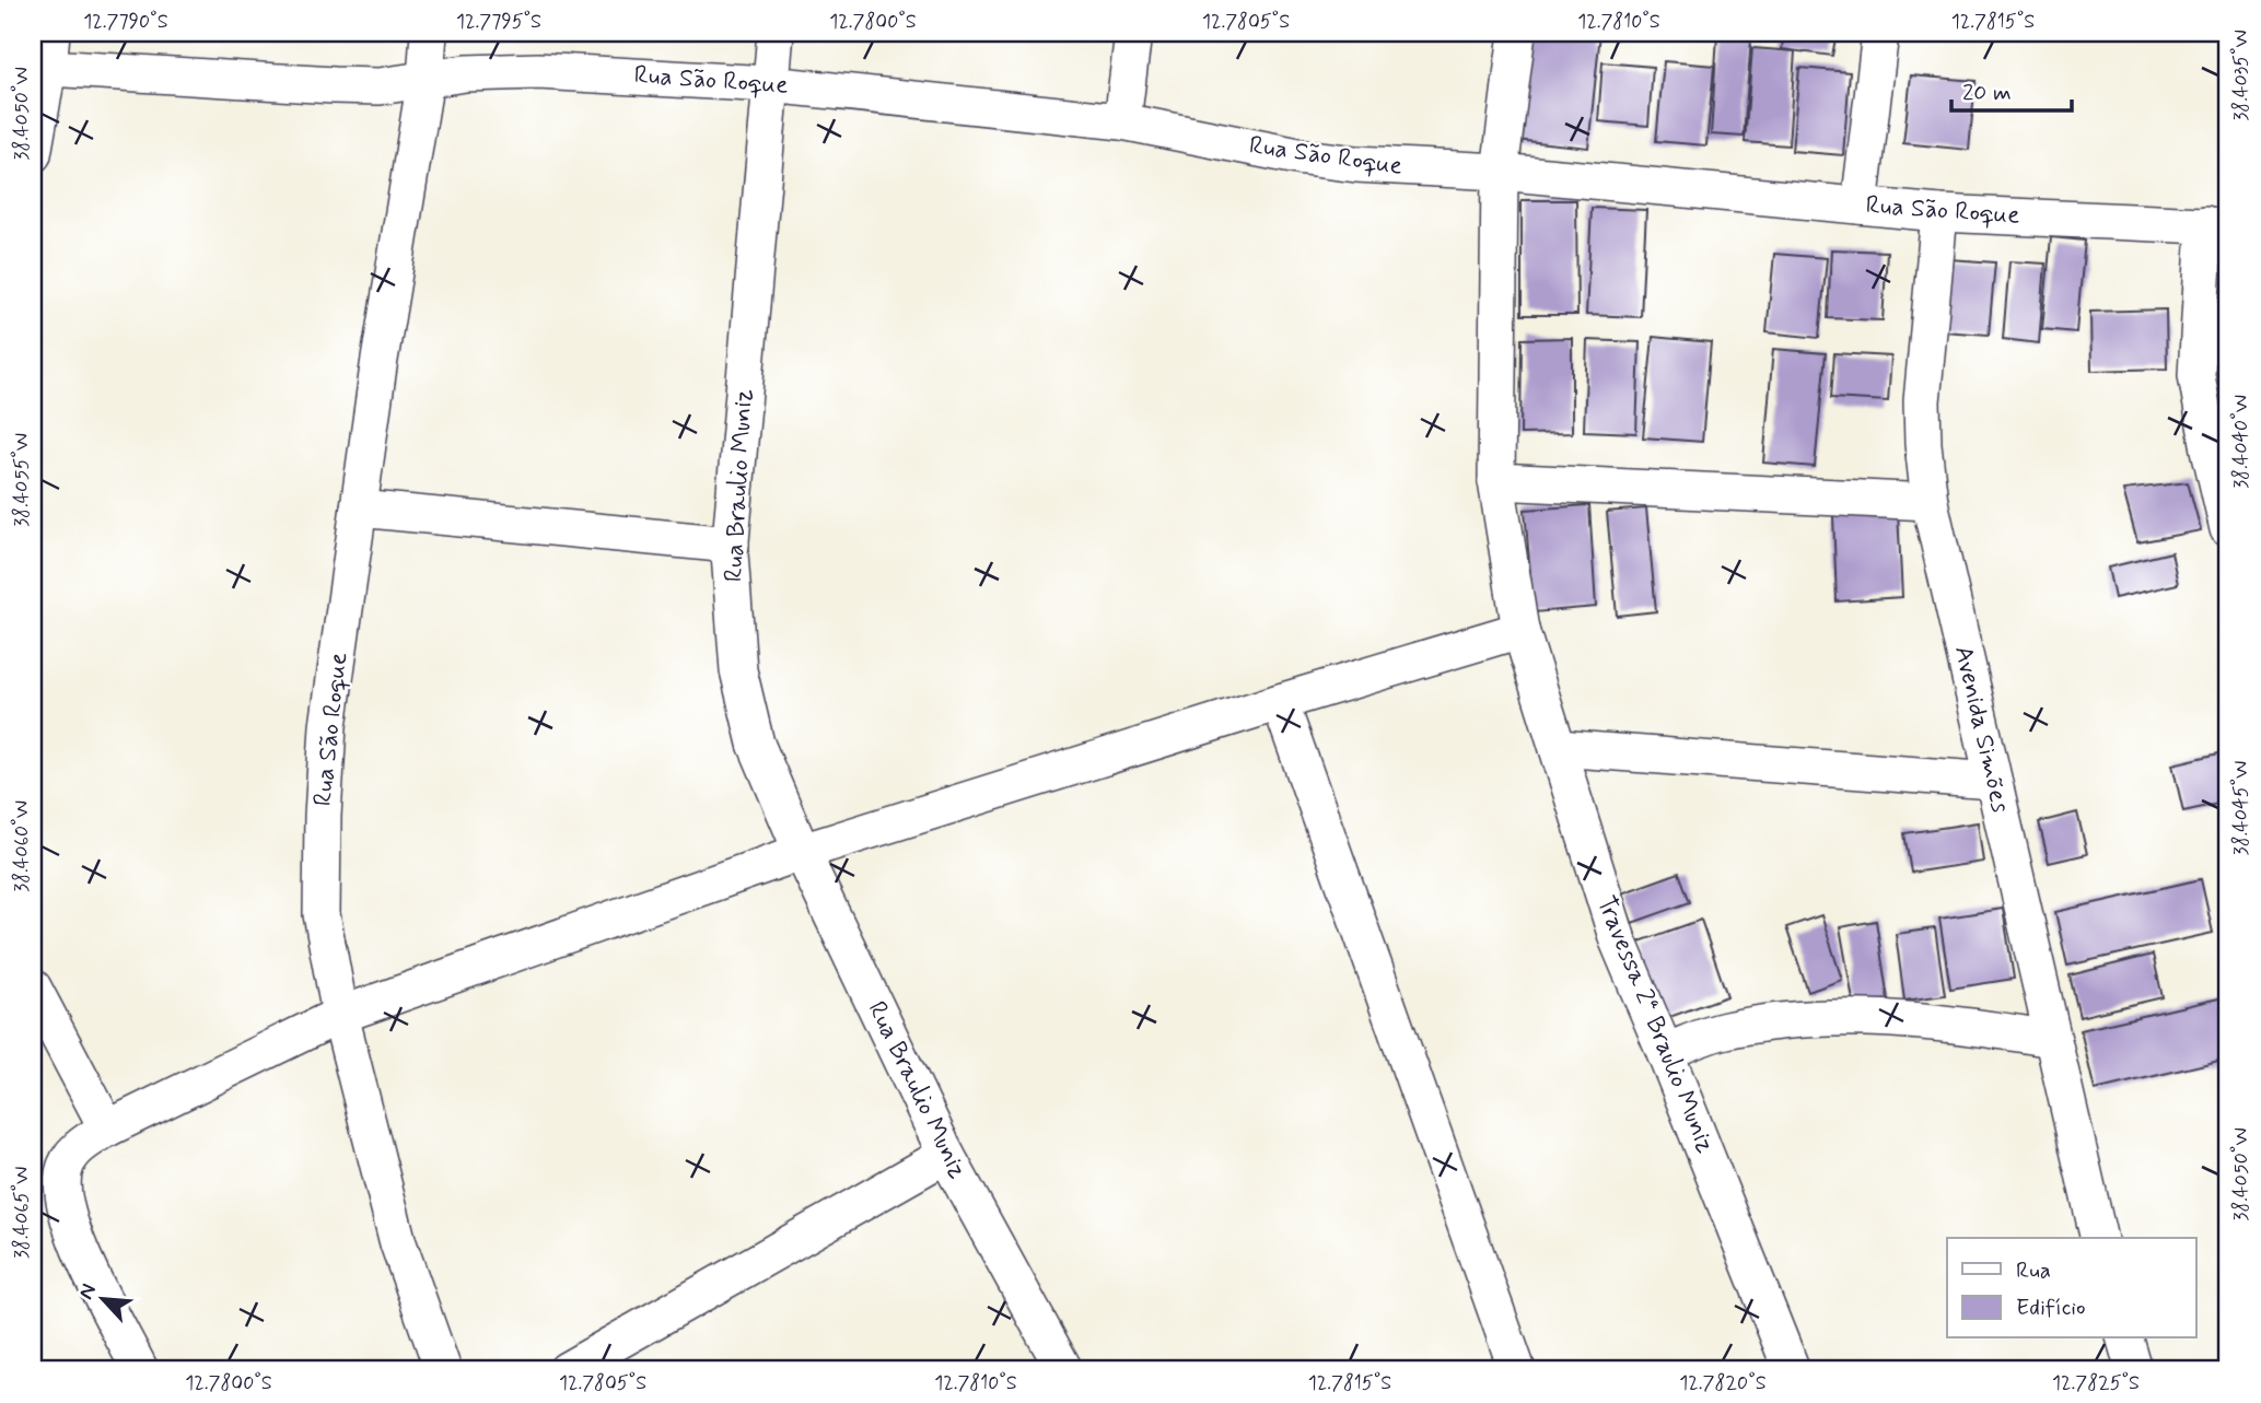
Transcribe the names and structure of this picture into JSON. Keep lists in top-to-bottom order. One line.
{"streets":{"street":["Rua São Roque","Rua Braulio Muniz","Avenida Simões","Travessa 2ª Braulio Muniz"]},"crossings":[["Rua São Roque","Rua Braulio Muniz"],["Rua São Roque","Avenida Simões"],["Rua São Roque","Travessa 2ª Braulio Muniz"]],"legend":["Rua","Edifício"],"scale_bar":"20 m","north":"top left","coordinates":["12.7790°S","12.7795°S","12.7800°S","12.7805°S","12.7810°S","12.7815°S","38.4035°W","38.4050°W","38.4040°W","38.4055°W","38.4045°W","38.4060°W","38.4065°W","12.7820°S","12.7825°S"]}
